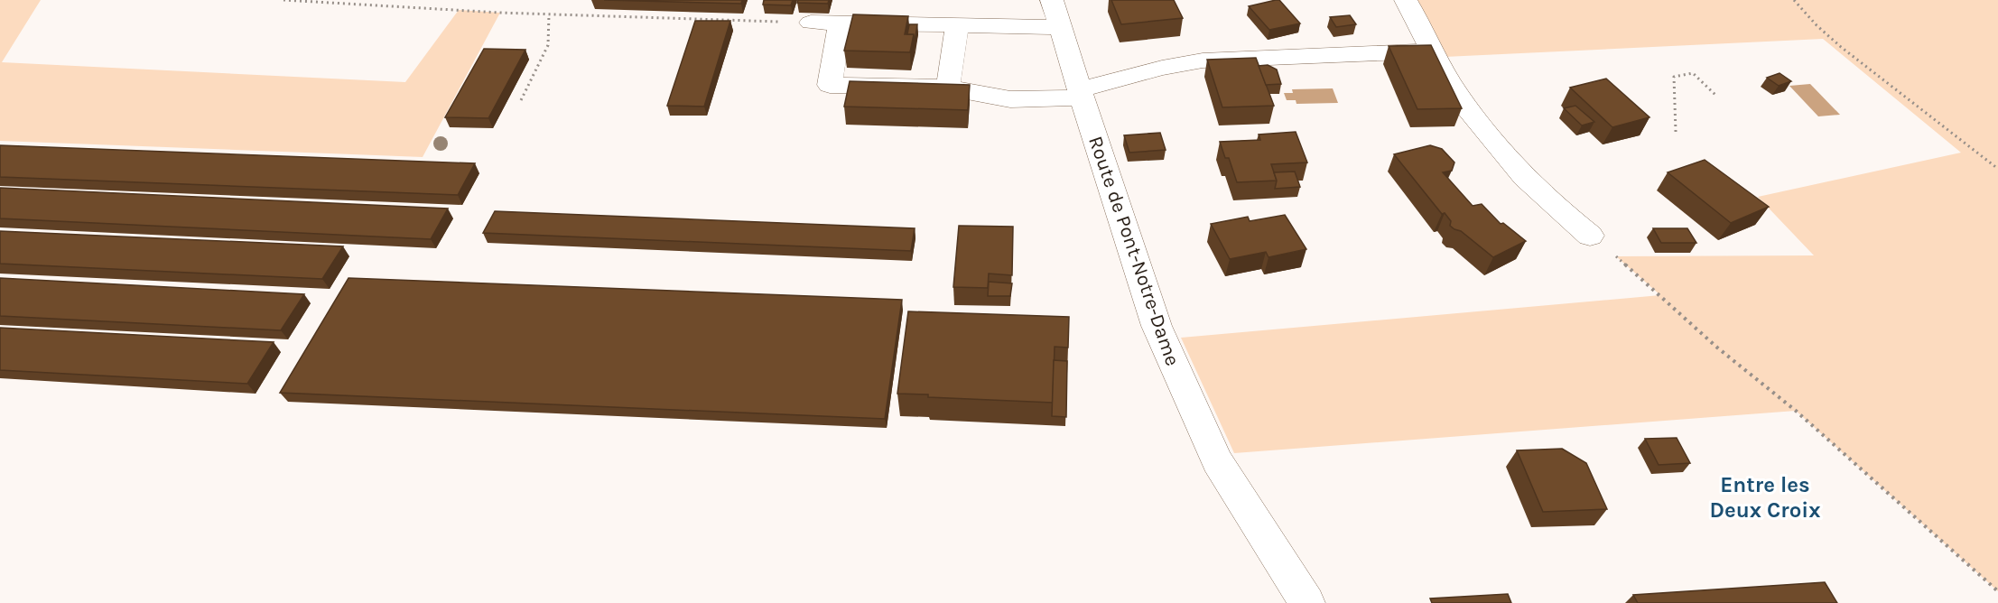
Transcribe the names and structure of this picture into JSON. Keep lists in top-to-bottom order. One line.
{"streets":{"street":["Route de Pont-Notre-Dame"]},"districts":["Entre les Deux Croix"]}
